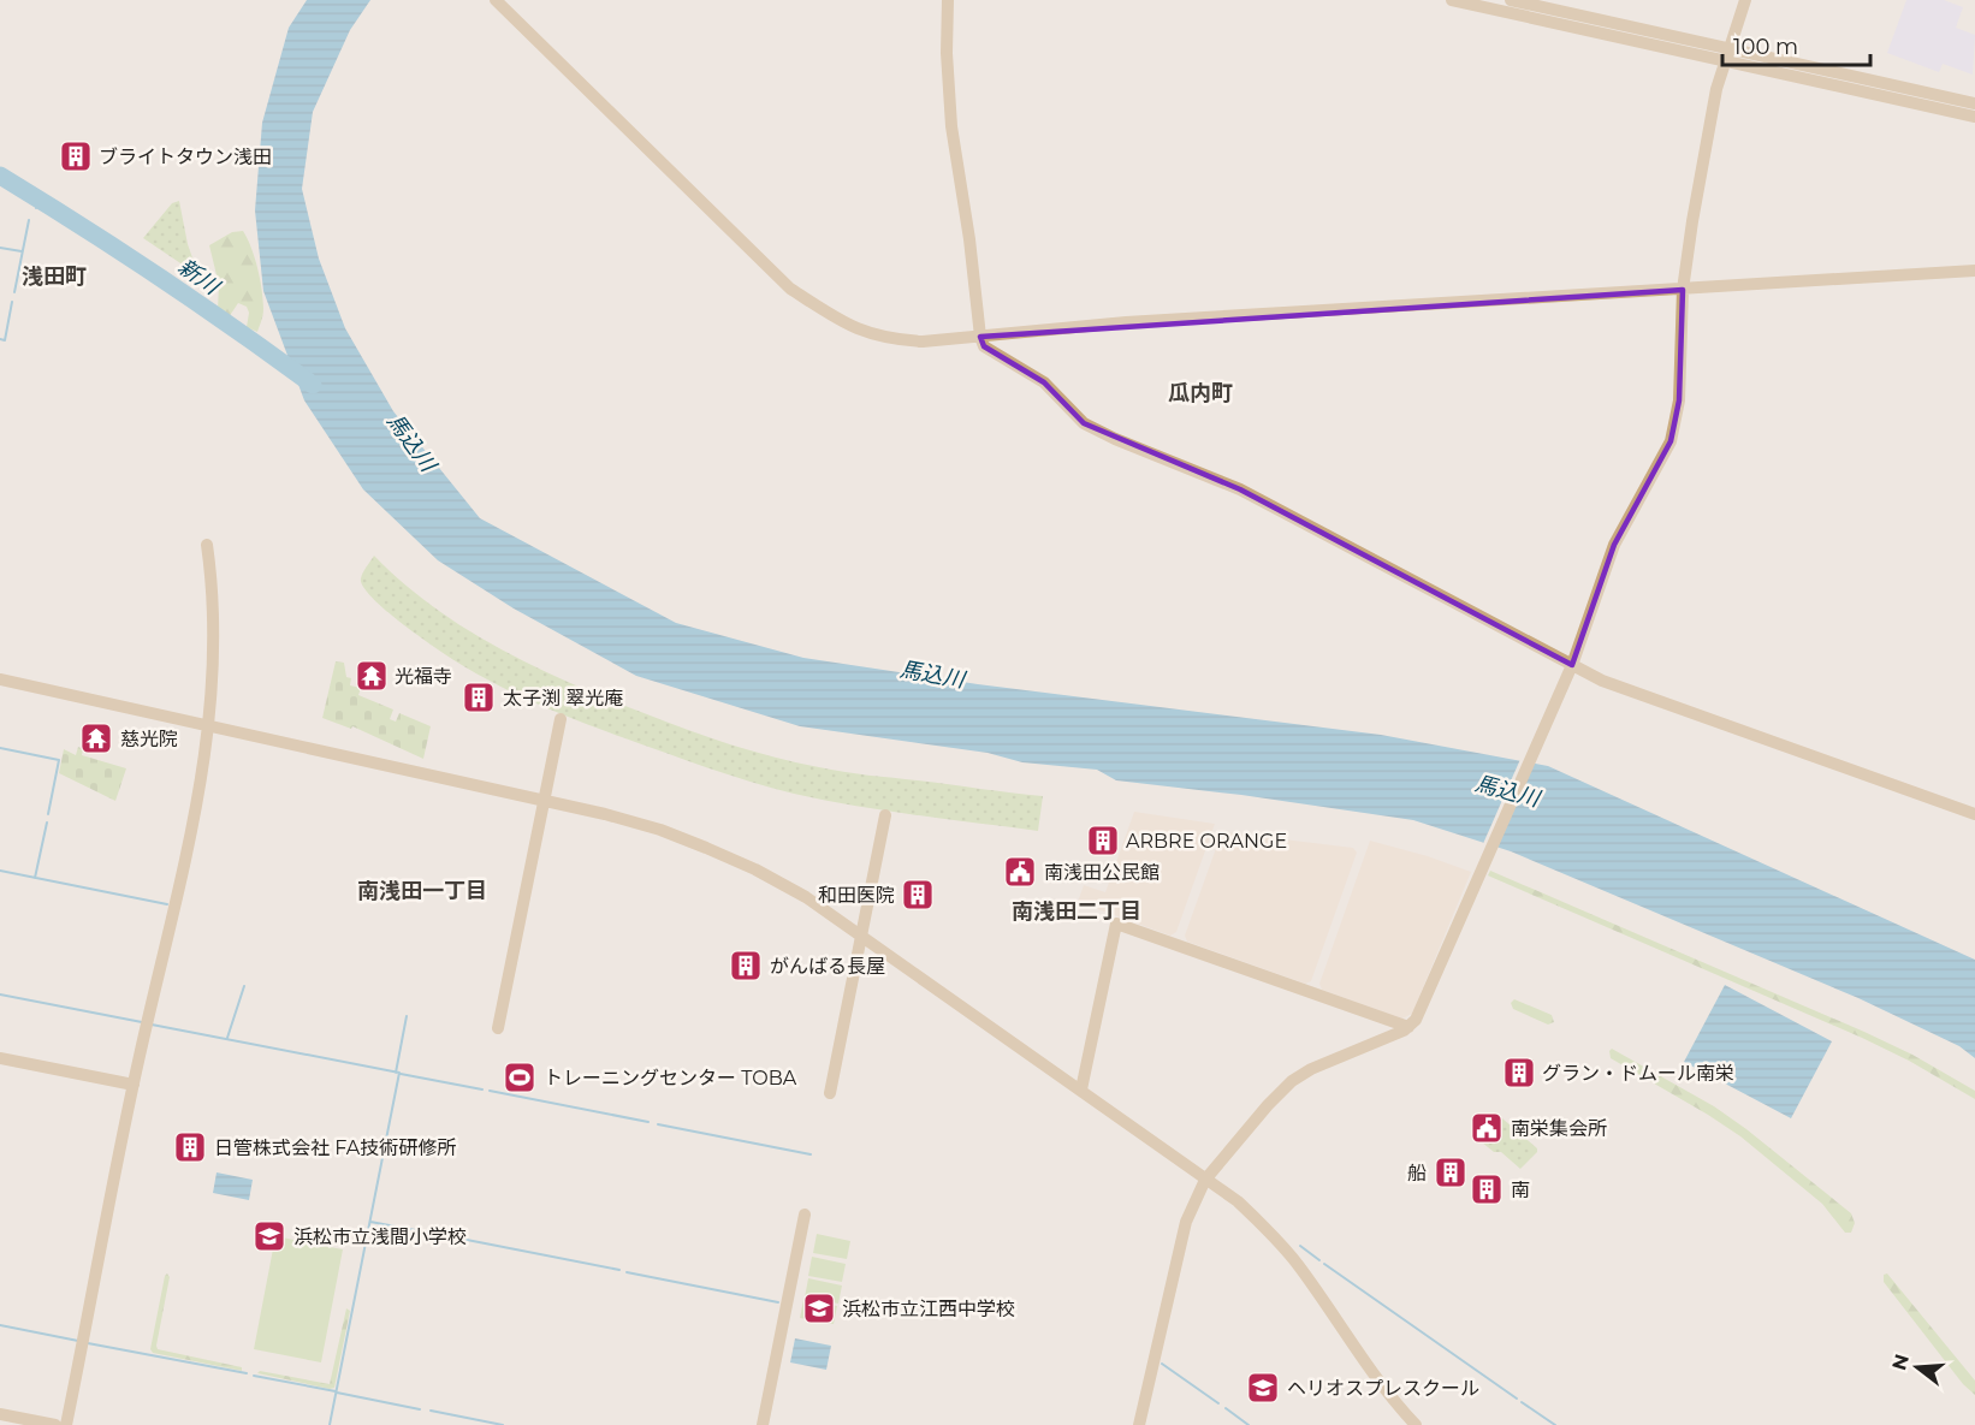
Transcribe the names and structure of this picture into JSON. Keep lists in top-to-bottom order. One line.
{"districts":["浅田町","瓜内町","南浅田一丁目","南浅田二丁目"],"water":["新川","馬込川"],"places":{"building":["ブライトタウン浅田","太子渕 翠光庵","ARBRE ORANGE","和田医院","がんばる長屋","グラン・ドムール南栄","日管株式会社 FA技術研修所","船","南"],"temple":["光福寺","慈光院"],"public building":["南浅田公民館","南栄集会所"],"sports":["トレーニングセンター TOBA"],"school or university":["浜松市立浅間小学校","浜松市立江西中学校","ヘリオスプレスクール"]},"scale_bar":"100 m","north":"left"}
